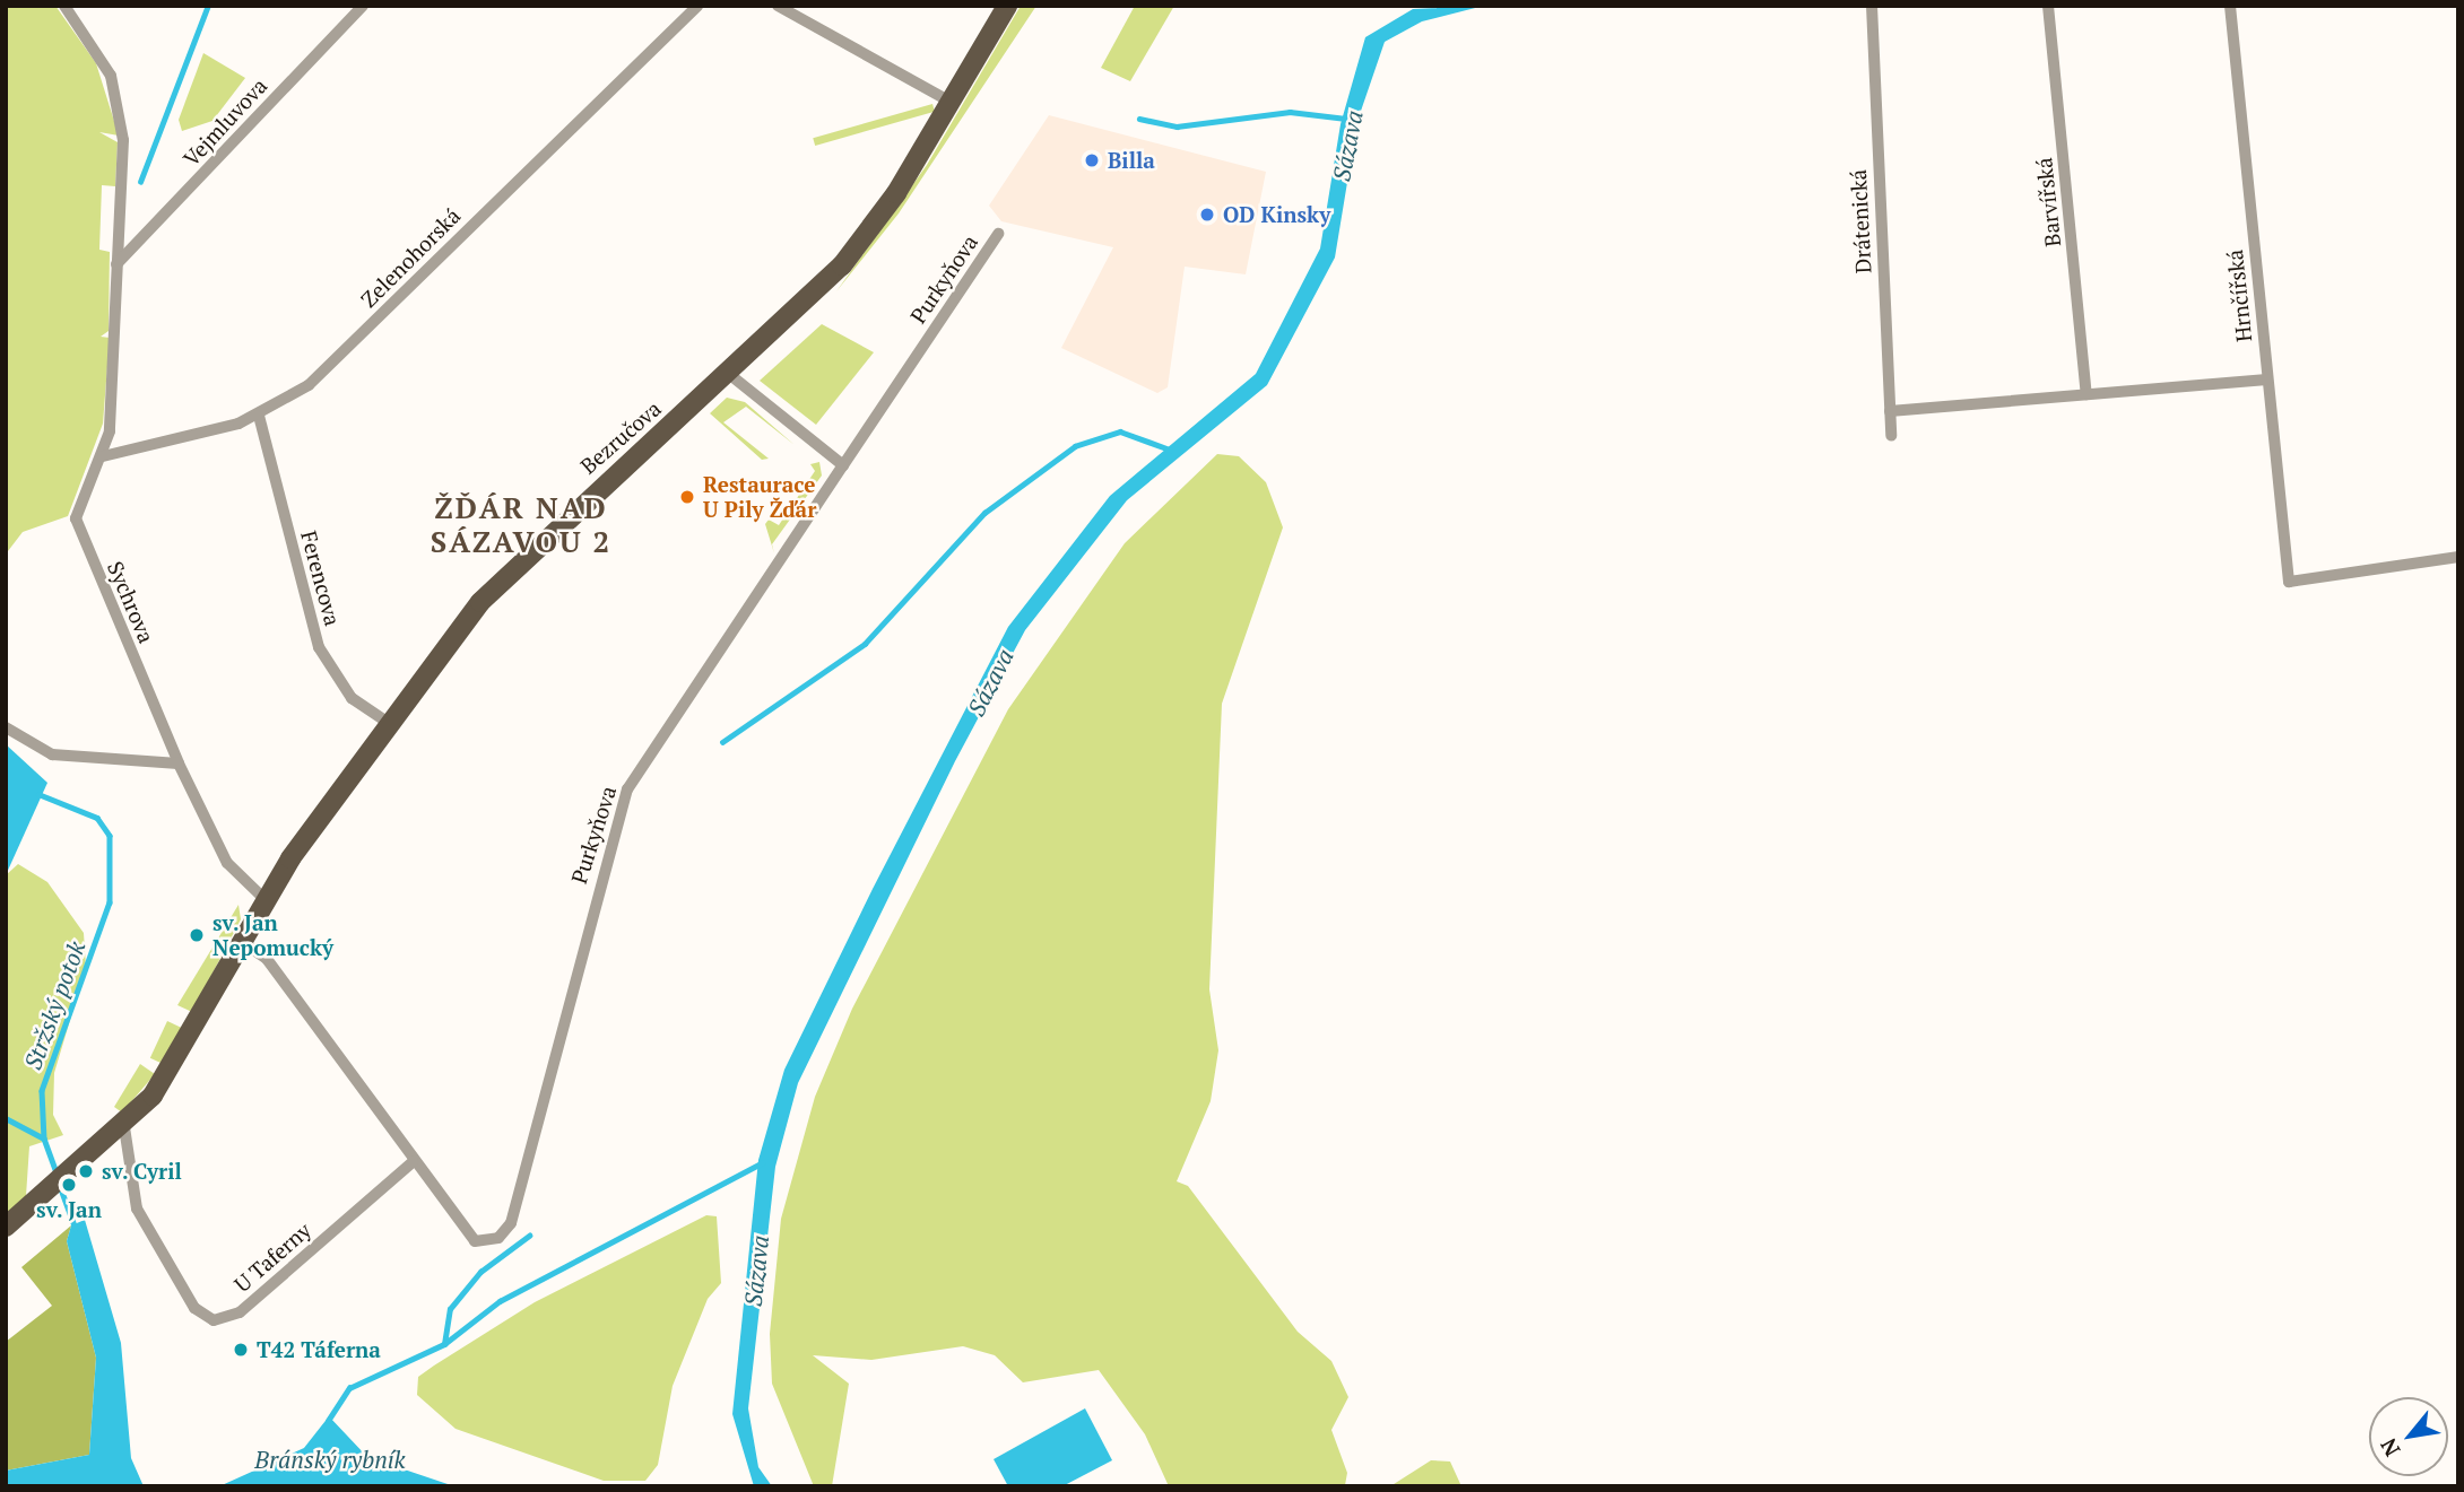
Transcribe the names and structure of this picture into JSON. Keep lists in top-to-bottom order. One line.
{"streets":{"main road":["Bezručova"],"street":["Vejmluvova","Barvířská","Drátenická","Zelenohorská","Purkyňova","Hrnčířská","Ferencova","Sychrova","U Taferny"]},"crossings":[["Zelenohorská","Ferencova"],["Zelenohorská","Sychrova"],["Purkyňova","U Taferny"],["Bezručova","Ferencova"],["Bezručova","Sychrova"],["Bezručova","U Taferny"]],"districts":["ŽĎÁR NAD SÁZAVOU 2"],"water":["Sázava","Stržský potok","Bránský rybník"],"places":["Billa","OD Kinsky","Restaurace U Pily Žďár","sv. Jan Nepomucký","sv. Cyril","sv. Jan","T42 Táferna"],"north":"bottom left"}
